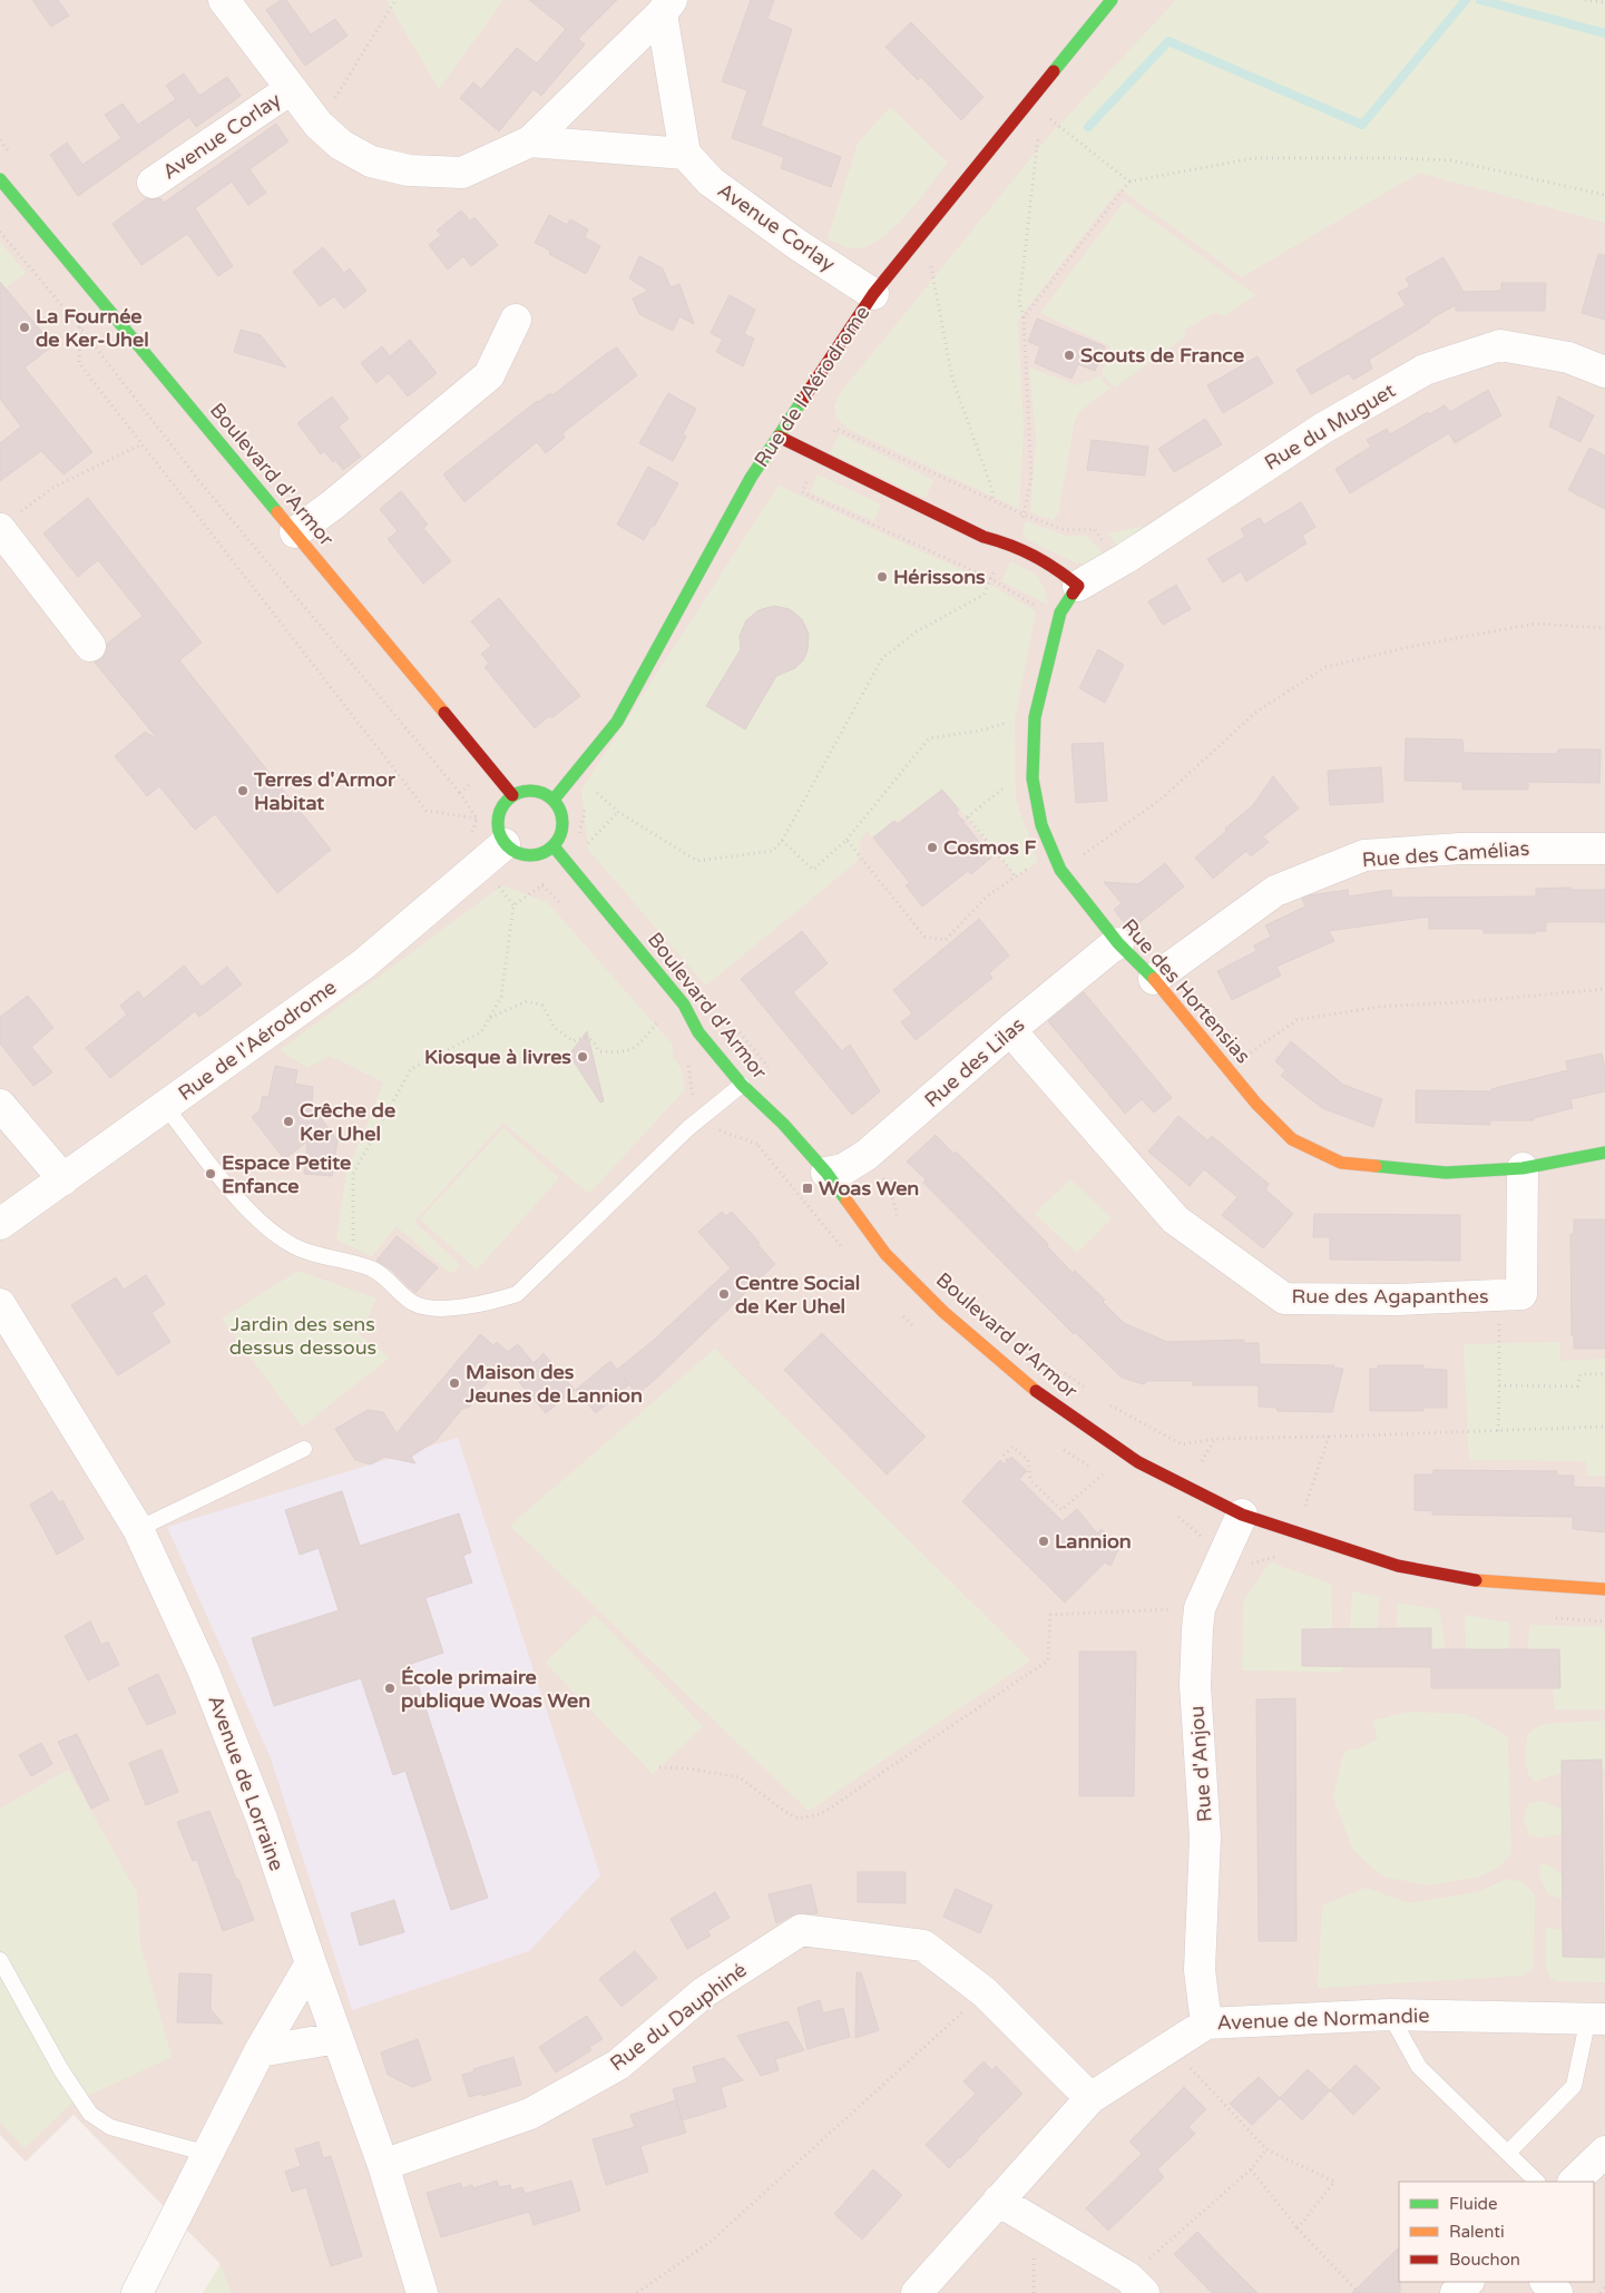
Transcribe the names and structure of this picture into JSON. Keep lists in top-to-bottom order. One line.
{"streets":{"main road":["Rue de l'Aérodrome","Boulevard d'Armor","Rue des Hortensias"],"street":["Avenue Corlay","Rue du Muguet","Rue des Camélias","Rue des Lilas","Rue des Agapanthes","Rue d'Anjou","Avenue de Lorraine","Rue du Dauphiné","Avenue de Normandie"]},"crossings":[["Avenue Corlay","Rue de l'Aérodrome"],["Rue de l'Aérodrome","Boulevard d'Armor"],["Rue du Muguet","Rue des Hortensias"],["Boulevard d'Armor","Rue des Lilas"],["Boulevard d'Armor","Rue d'Anjou"],["Rue des Camélias","Rue des Hortensias"],["Rue des Hortensias","Rue des Lilas"],["Rue des Hortensias","Rue des Agapanthes"],["Rue des Lilas","Rue des Agapanthes"],["Rue d'Anjou","Avenue de Normandie"],["Avenue de Lorraine","Rue du Dauphiné"],["Rue du Dauphiné","Avenue de Normandie"]],"parks":["Jardin des sens dessus dessous"],"places":{"other":["La Fournée de Ker-Uhel","Scouts de France","Hérissons","Terres d'Armor Habitat","Cosmos F","Kiosque à livres","Crêche de Ker Uhel","Espace Petite Enfance","Centre Social de Ker Uhel","Maison des Jeunes de Lannion","Lannion","École primaire publique Woas Wen"],"transit":["Woas Wen"]},"legend":["Fluide","Ralenti","Bouchon"]}
